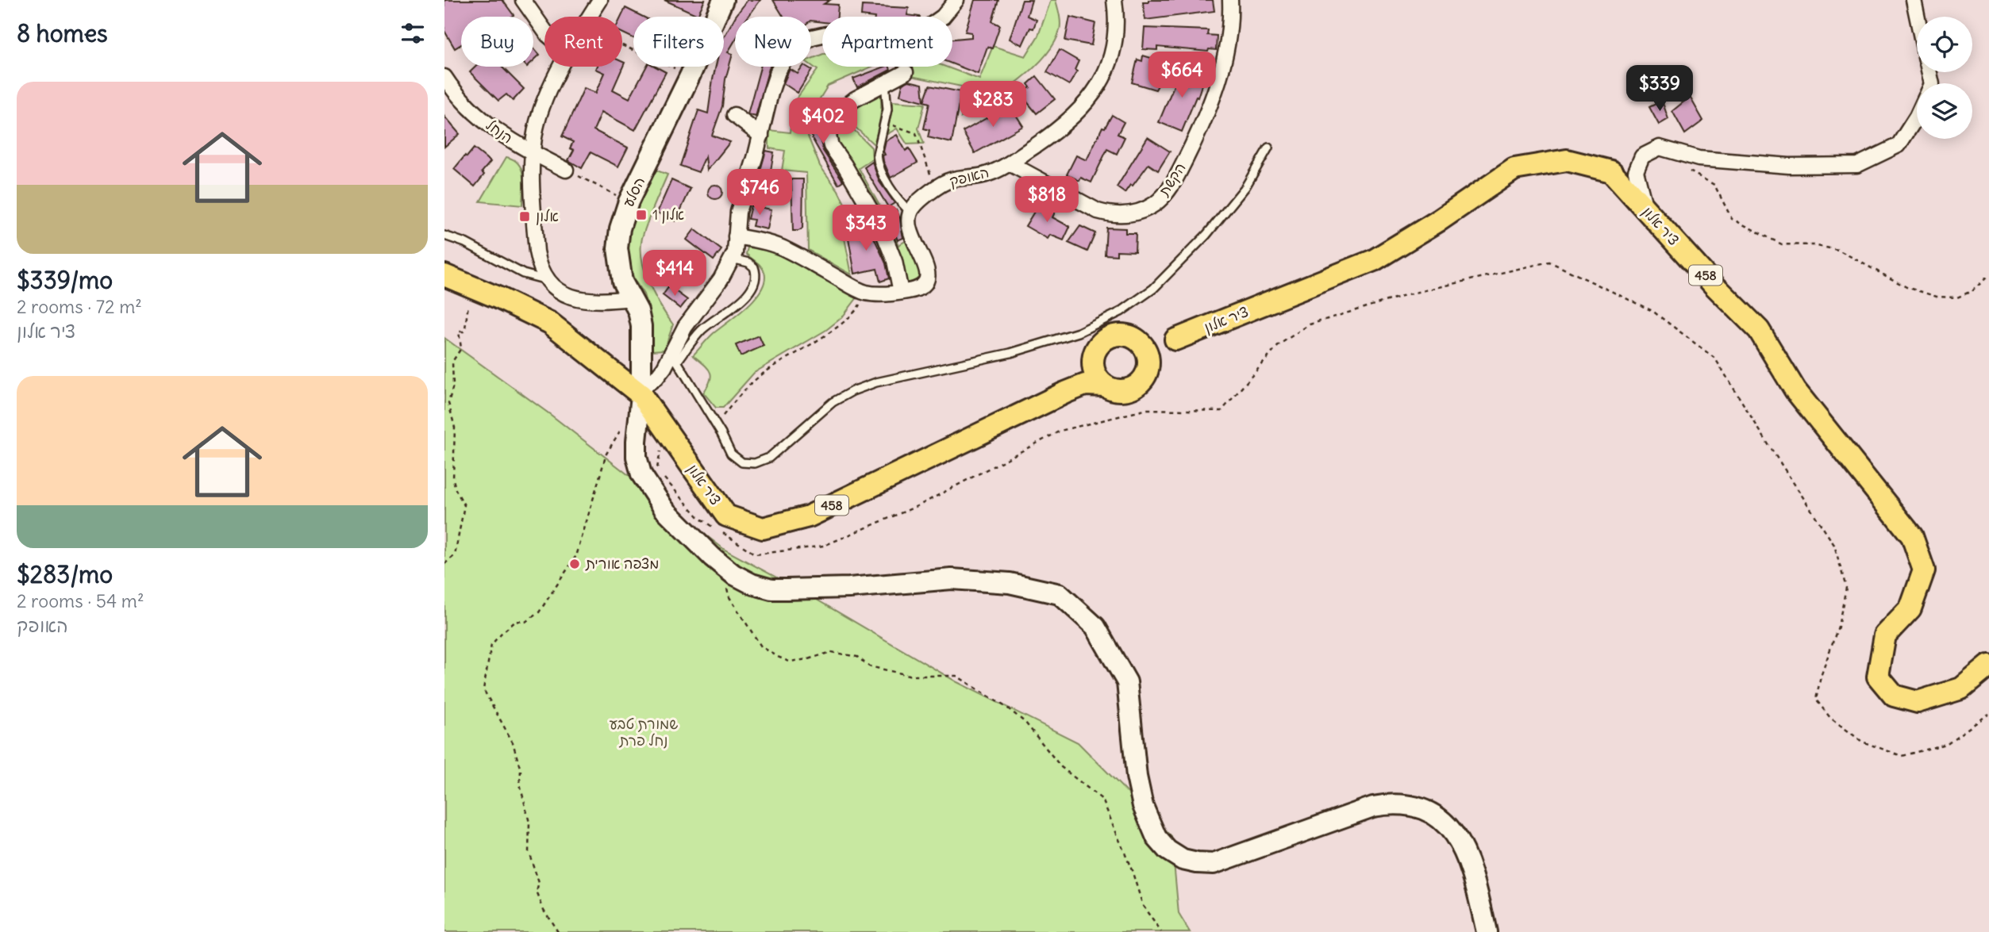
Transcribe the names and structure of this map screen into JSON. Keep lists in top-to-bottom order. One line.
{"streets":{"main road":["ציר אלון","458"],"street":["הנחל","האופק","הקשת","הסלע"]},"crossings":[["האופק","הקשת"],["הסלע","ציר אלון"]],"parks":["שמורת טבע נחל פרת"],"places":{"transit":["אלון 1","אלון"],"other":["מצפה אורית"]},"page":{"heading":"8 homes","chip":["Buy","Rent","Filters","New","Apartment"],"price":["$664","$339","$283","$402","$746","$818","$343","$414"],"list":[{"name":"$339/mo","note":"2 rooms · 72 m² · ציר אלון"},{"name":"$283/mo","note":"2 rooms · 54 m² · האופק"}]}}
